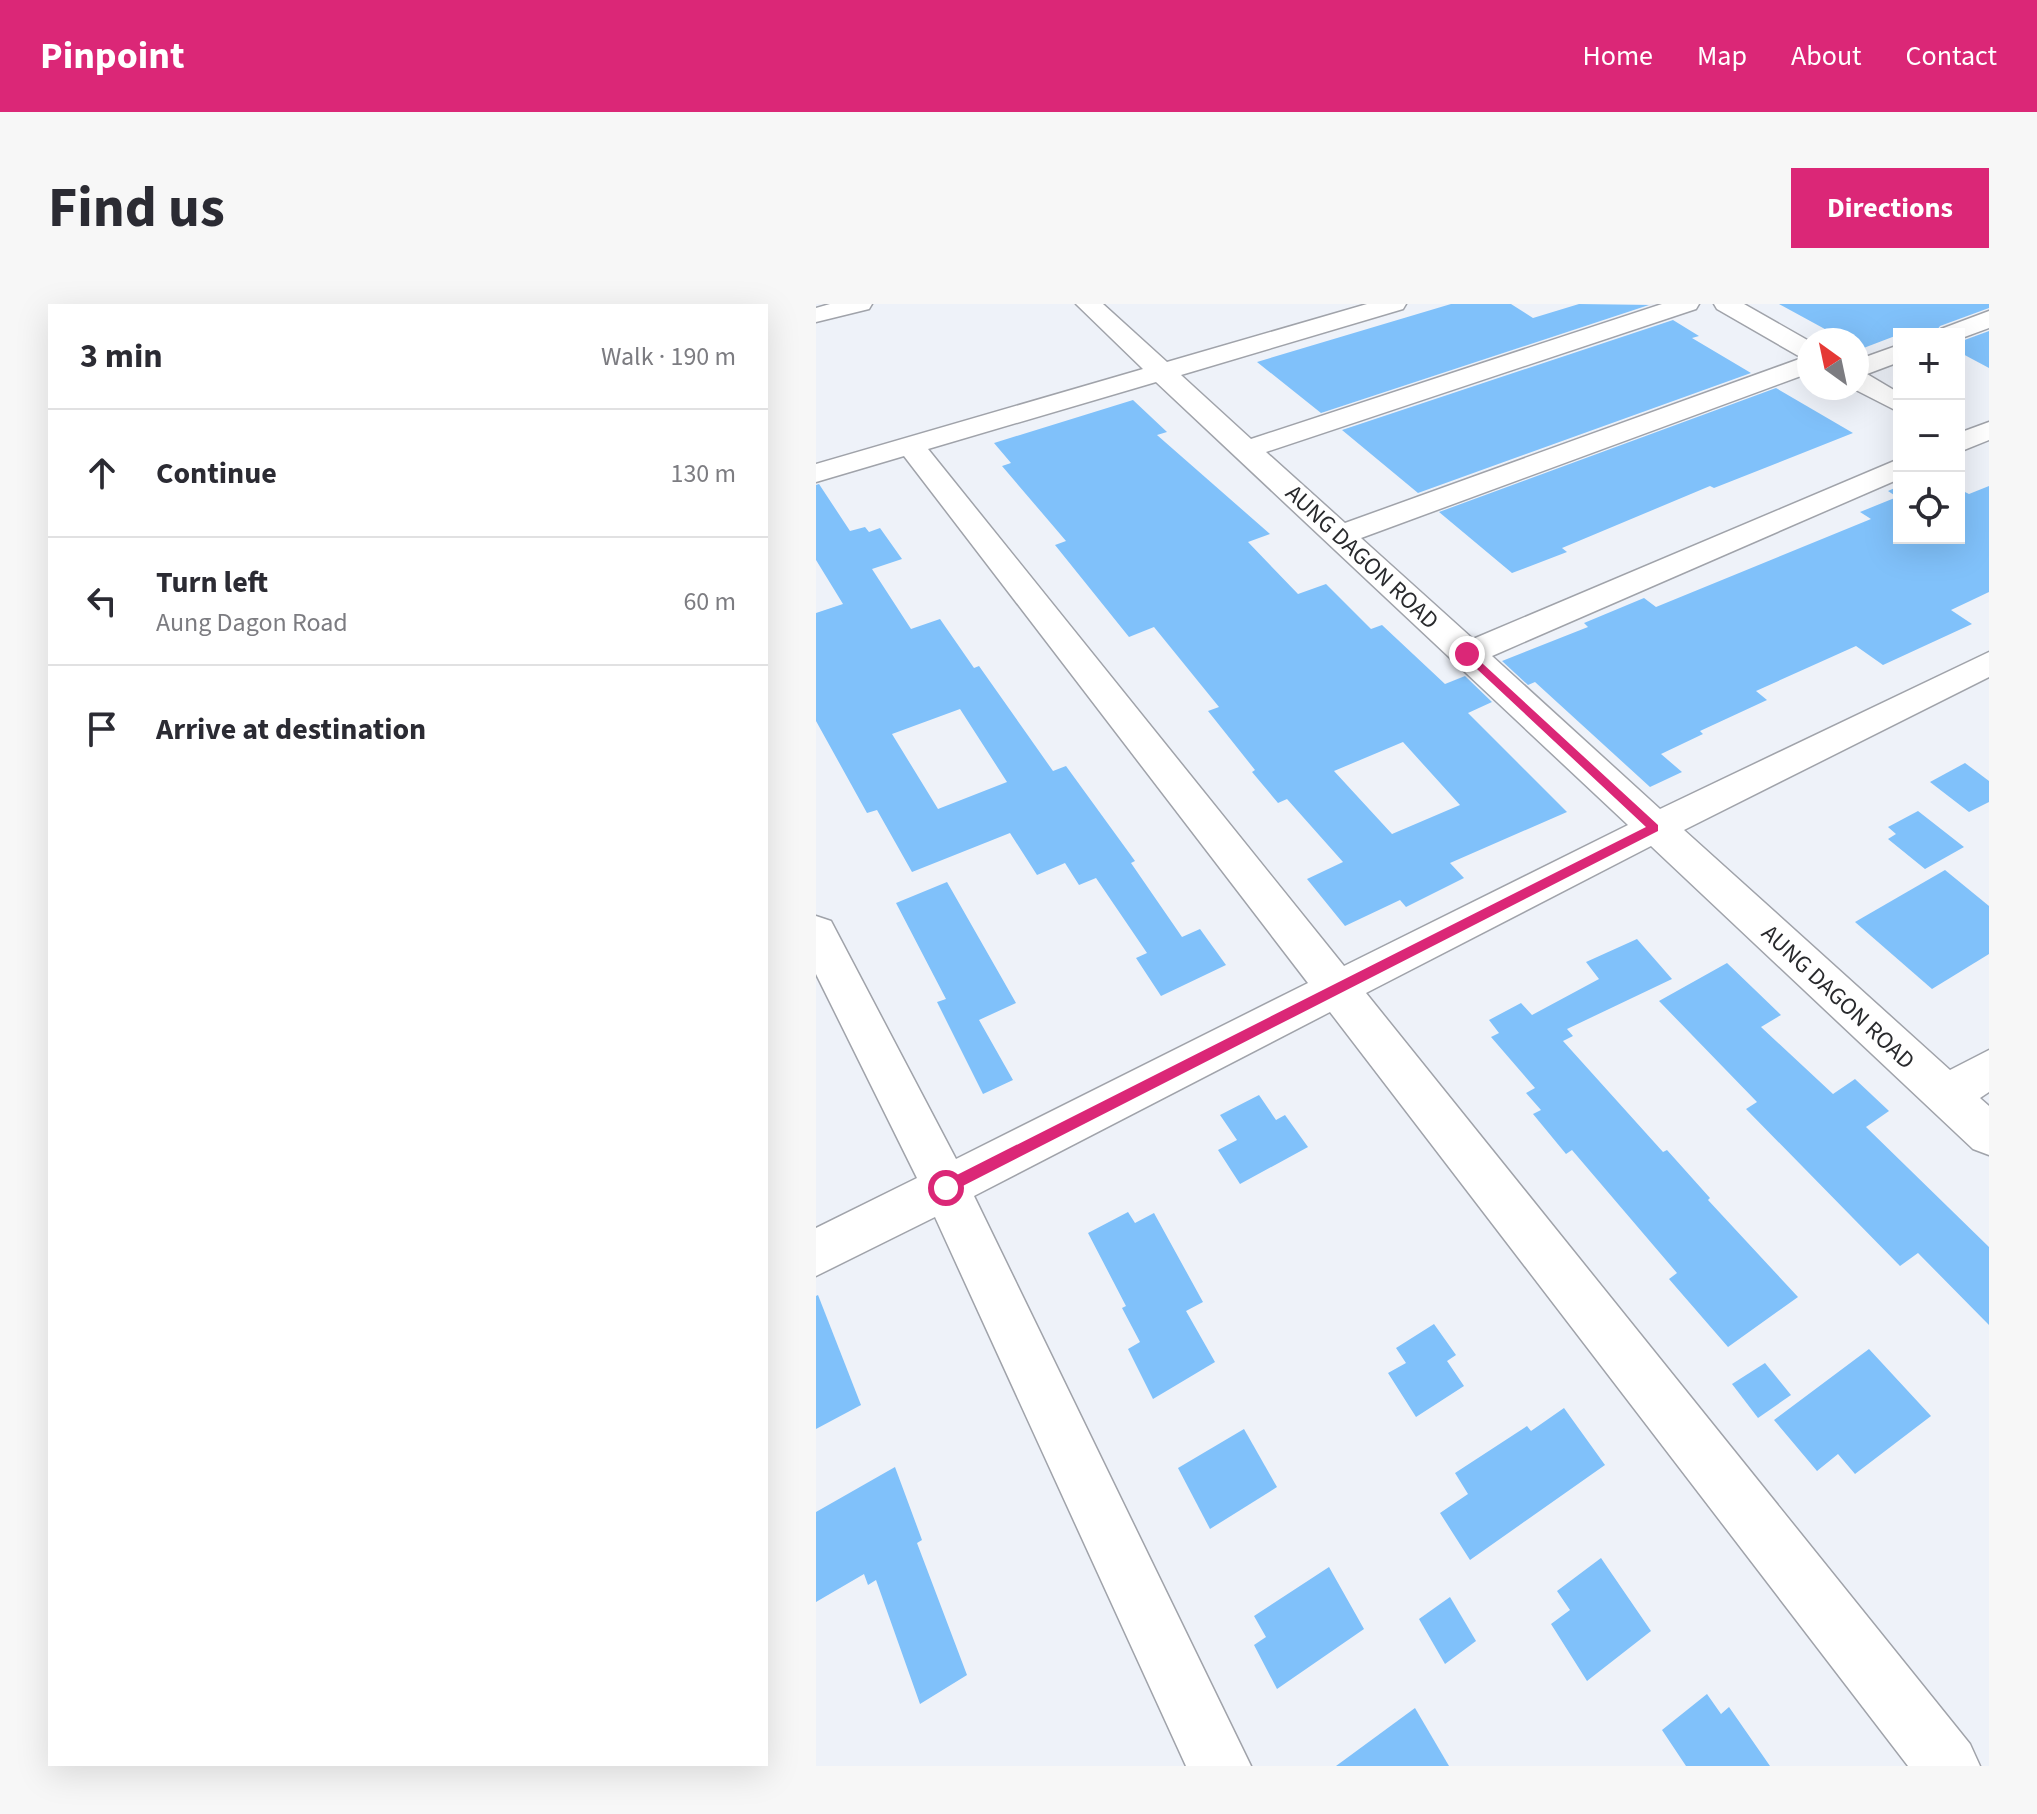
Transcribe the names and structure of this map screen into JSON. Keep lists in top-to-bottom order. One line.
{"streets":{"street":["AUNG DAGON ROAD"]},"north":"top left","page":{"header":"Pinpoint","nav":["Home","Map","About","Contact"],"buttons":"Directions","title":"Find us","heading":["3 min","Walk · 190 m"],"map_buttons":["+","−"],"list":[["Continue","130 m"],["Turn left","Aung Dagon Road","60 m"],"Arrive at destination"]}}
